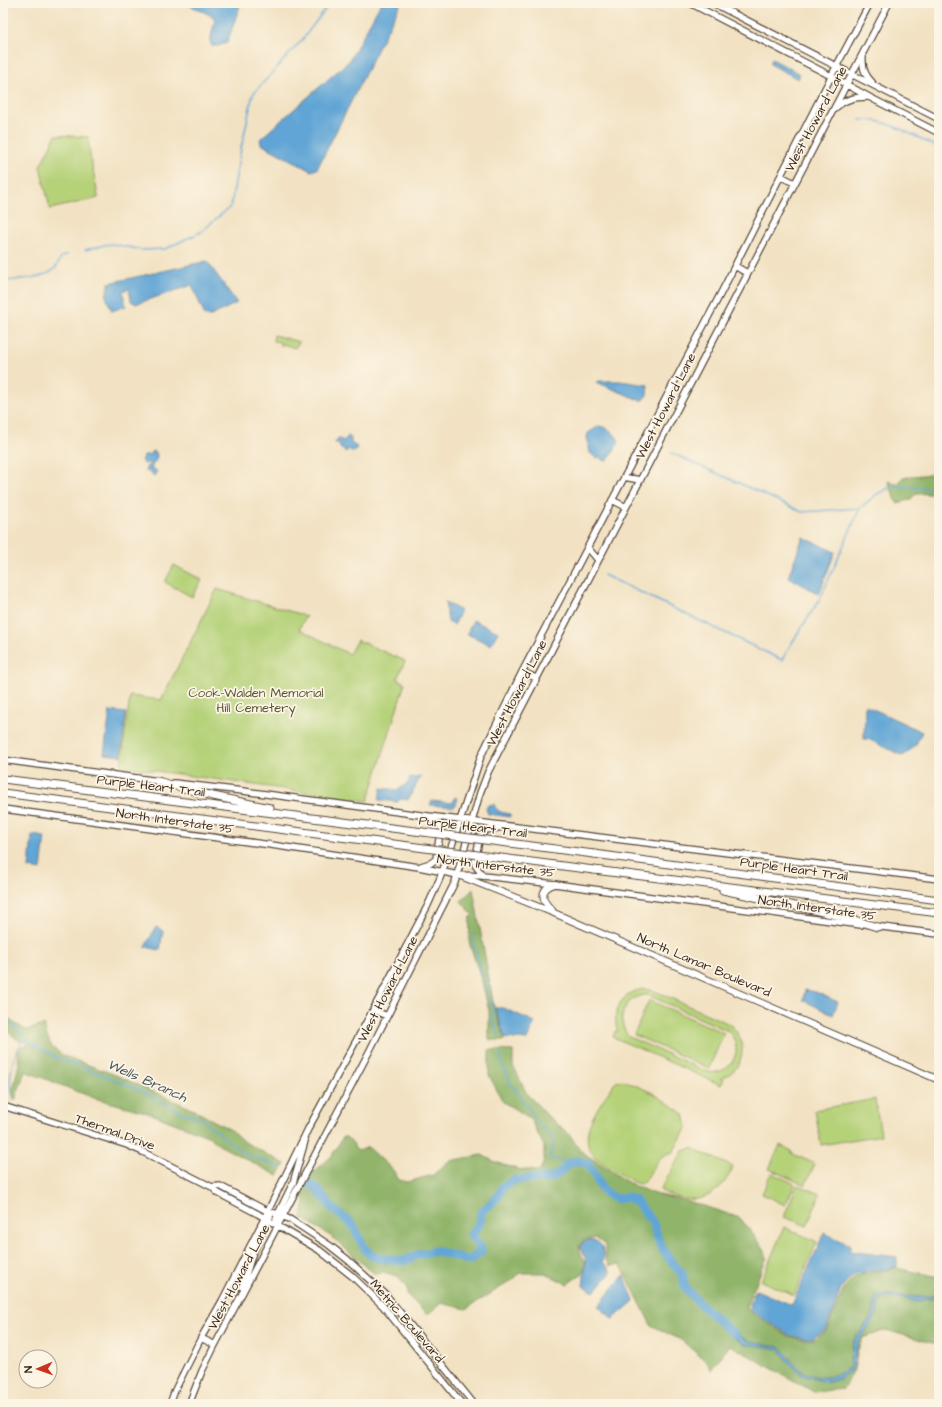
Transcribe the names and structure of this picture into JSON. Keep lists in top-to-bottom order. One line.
{"streets":{"highway":["Purple Heart Trail"],"main road":["West Howard Lane","North Interstate 35","North Lamar Boulevard","Thermal Drive","Metric Boulevard"]},"crossings":[["West Howard Lane","North Interstate 35"],["West Howard Lane","North Lamar Boulevard"],["West Howard Lane","Thermal Drive"],["West Howard Lane","Metric Boulevard"],["North Interstate 35","North Lamar Boulevard"],["Thermal Drive","Metric Boulevard"]],"water":["Wells Branch"],"parks":["Cook-Walden Memorial Hill Cemetery"],"north":"left"}
